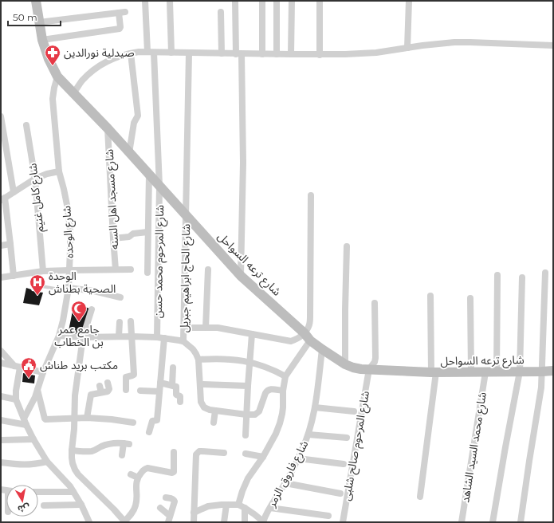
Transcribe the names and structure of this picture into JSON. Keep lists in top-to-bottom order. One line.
{"streets":{"main road":["شارع ترعه السواحل"],"street":["شارع كامل غنيم","شارع مسجد اهل السنه","شارع الوحده","شارع المرحوم محمد حسن","شارع الحاج ابراهيم جبريل","شارع المرحوم صالح شلبى","شارع محمد السيد الشاهد","شارع فاروق الزمر"]},"crossings":[["شارع مسجد اهل السنه","شارع ترعه السواحل"],["شارع الوحده","شارع ترعه السواحل"],["شارع المرحوم محمد حسن","شارع ترعه السواحل"],["شارع ترعه السواحل","شارع الحاج ابراهيم جبريل"],["شارع ترعه السواحل","شارع المرحوم صالح شلبى"],["شارع ترعه السواحل","شارع محمد السيد الشاهد"],["شارع ترعه السواحل","شارع فاروق الزمر"]],"places":{"pharmacy":["صيدلية نورالدين"],"hospital":["الوحدة الصحية بطناش"],"mosque":["جامع عمر بن الخطاب"],"public building":["مكتب بريد طناش"]},"scale_bar":"50 m","north":"bottom"}
